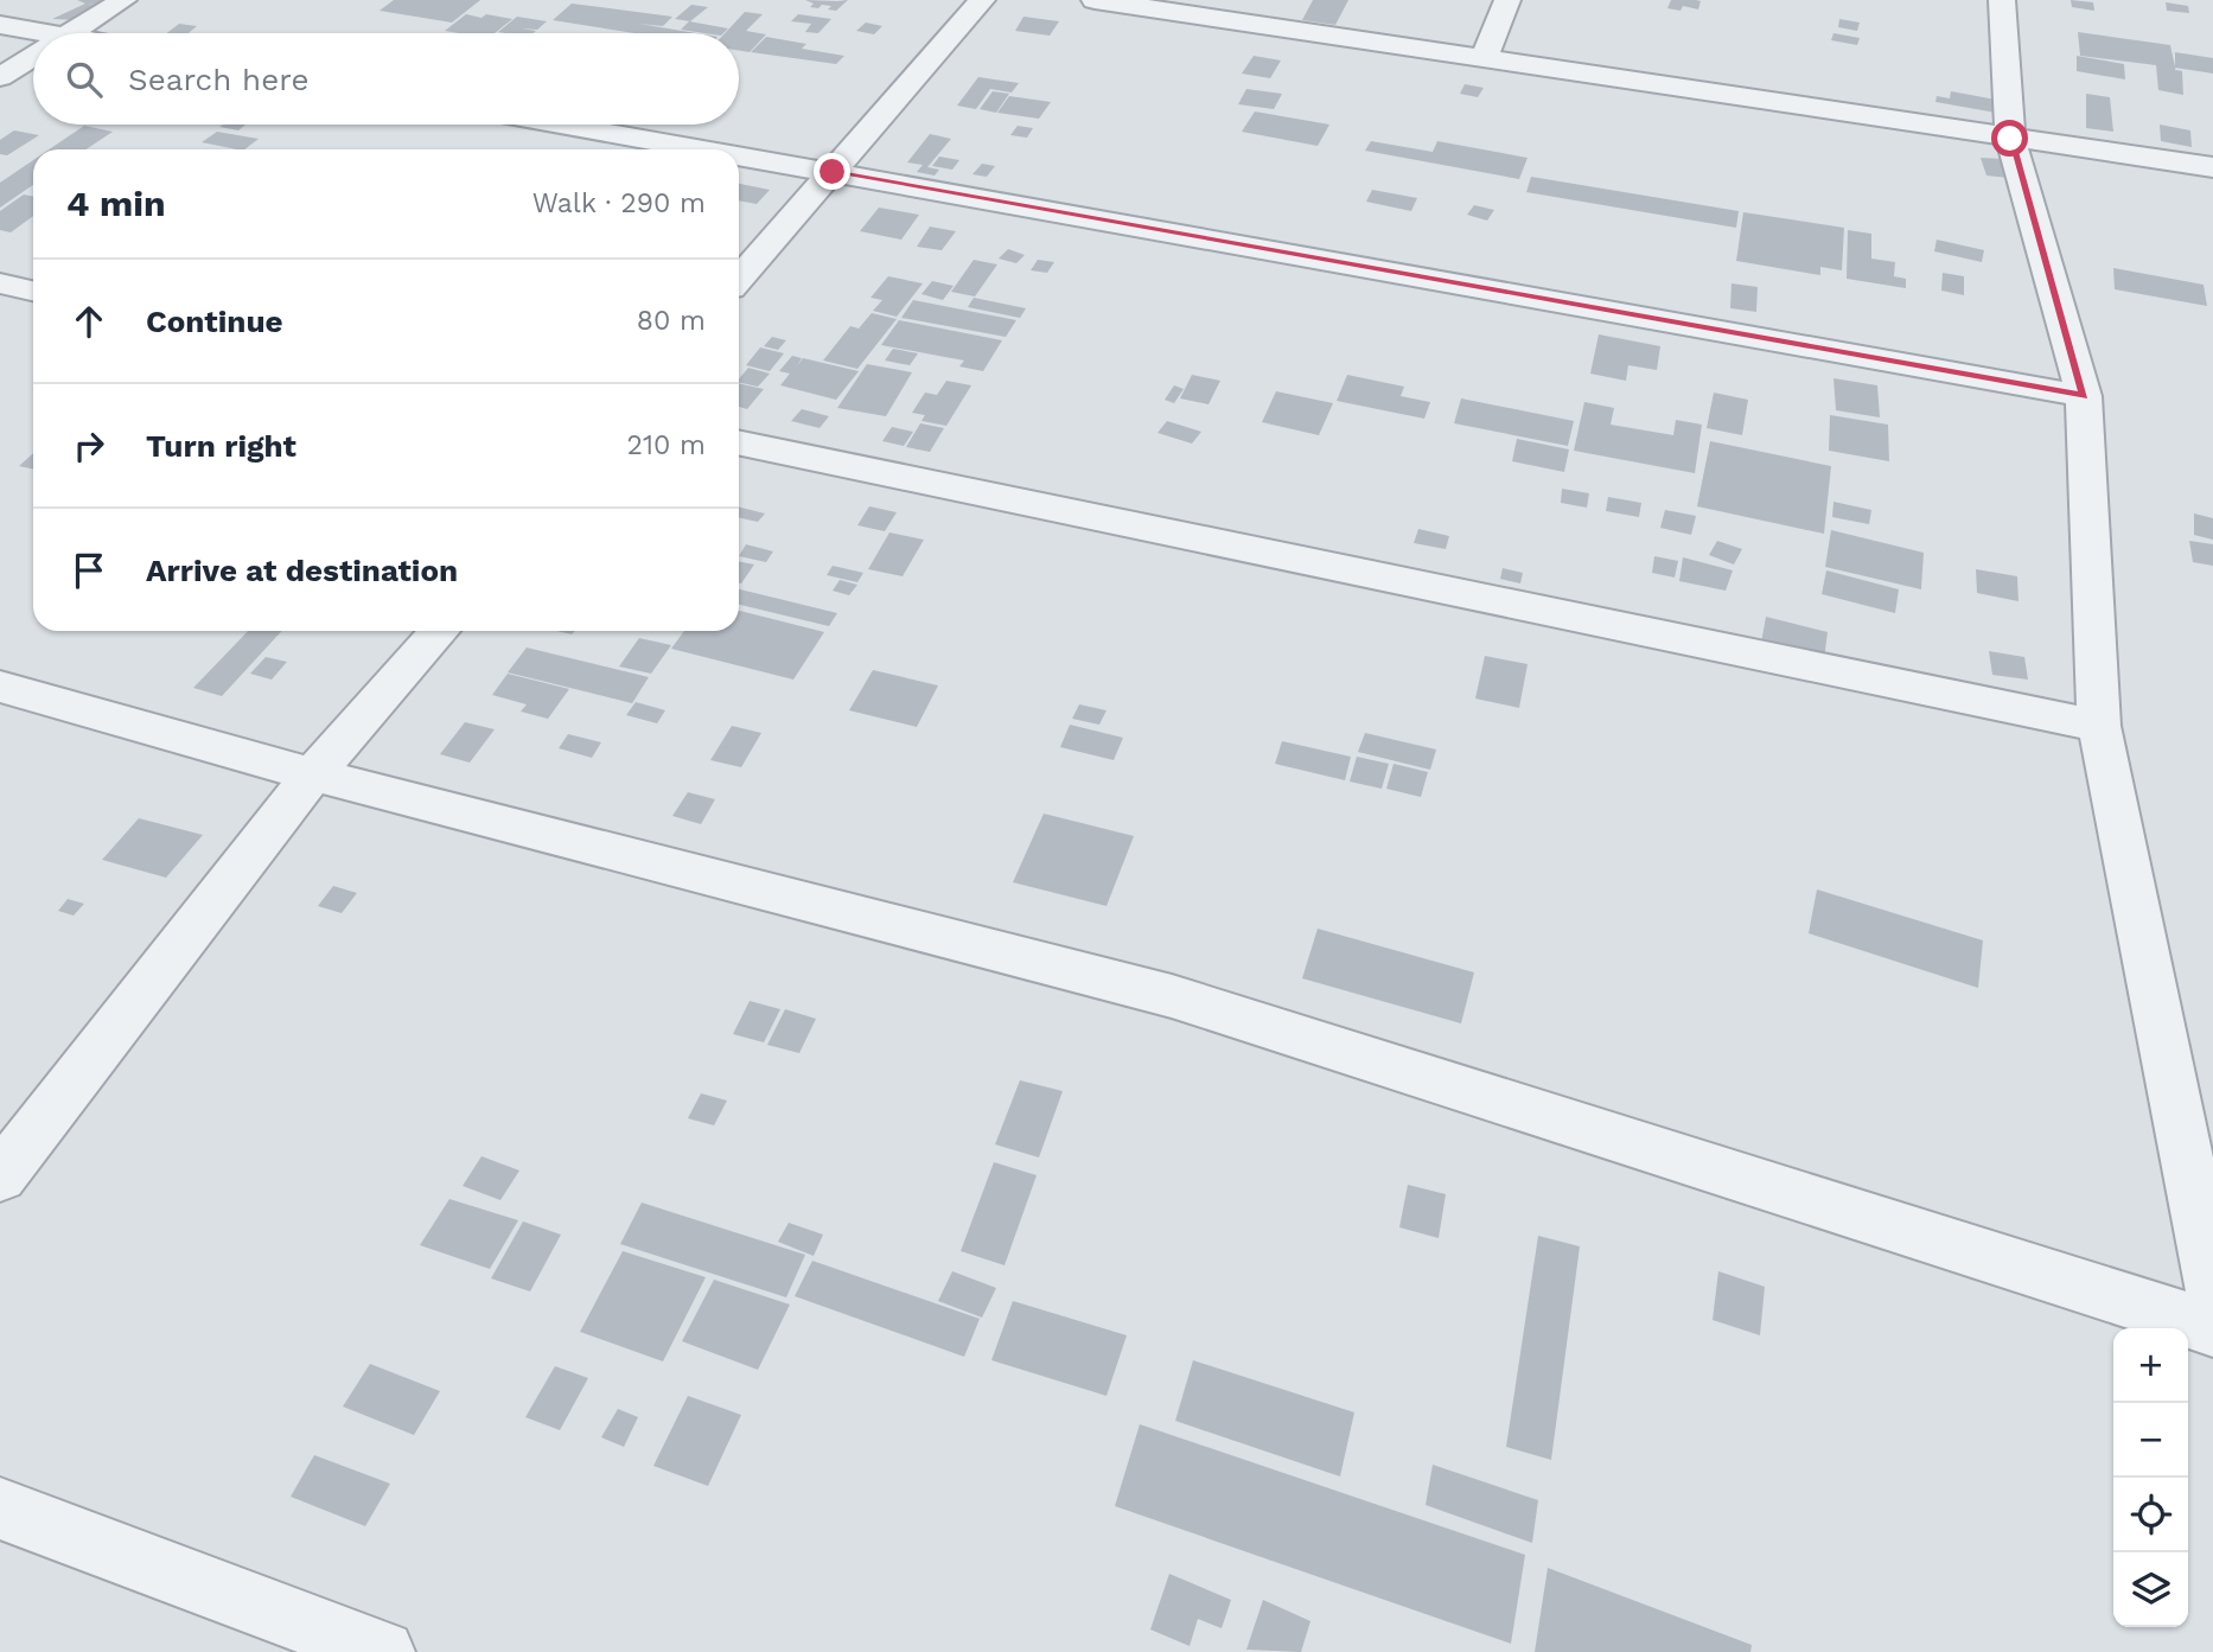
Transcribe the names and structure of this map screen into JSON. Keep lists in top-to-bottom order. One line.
{"page":{"search":"Search here","heading":["4 min","Walk · 290 m"],"list":[["Continue","80 m"],["Turn right","210 m"],"Arrive at destination"],"map_buttons":["+","−"]}}
